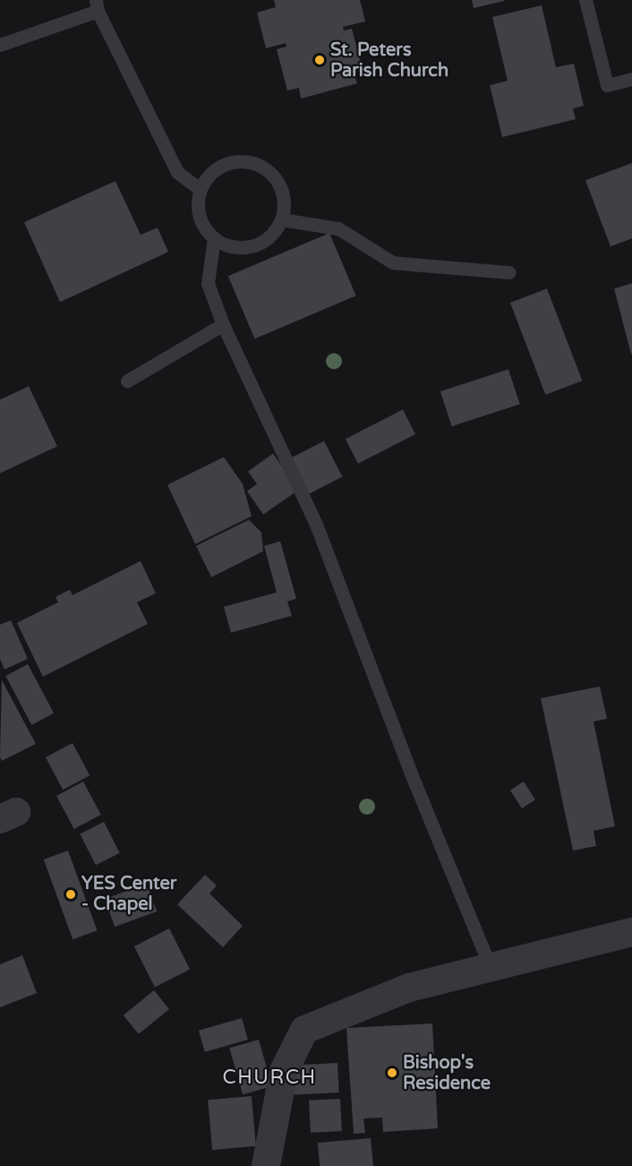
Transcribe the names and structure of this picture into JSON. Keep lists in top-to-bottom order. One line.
{"districts":["CHURCH"],"places":["St. Peters Parish Church","YES Center - Chapel","Bishop's Residence"]}
